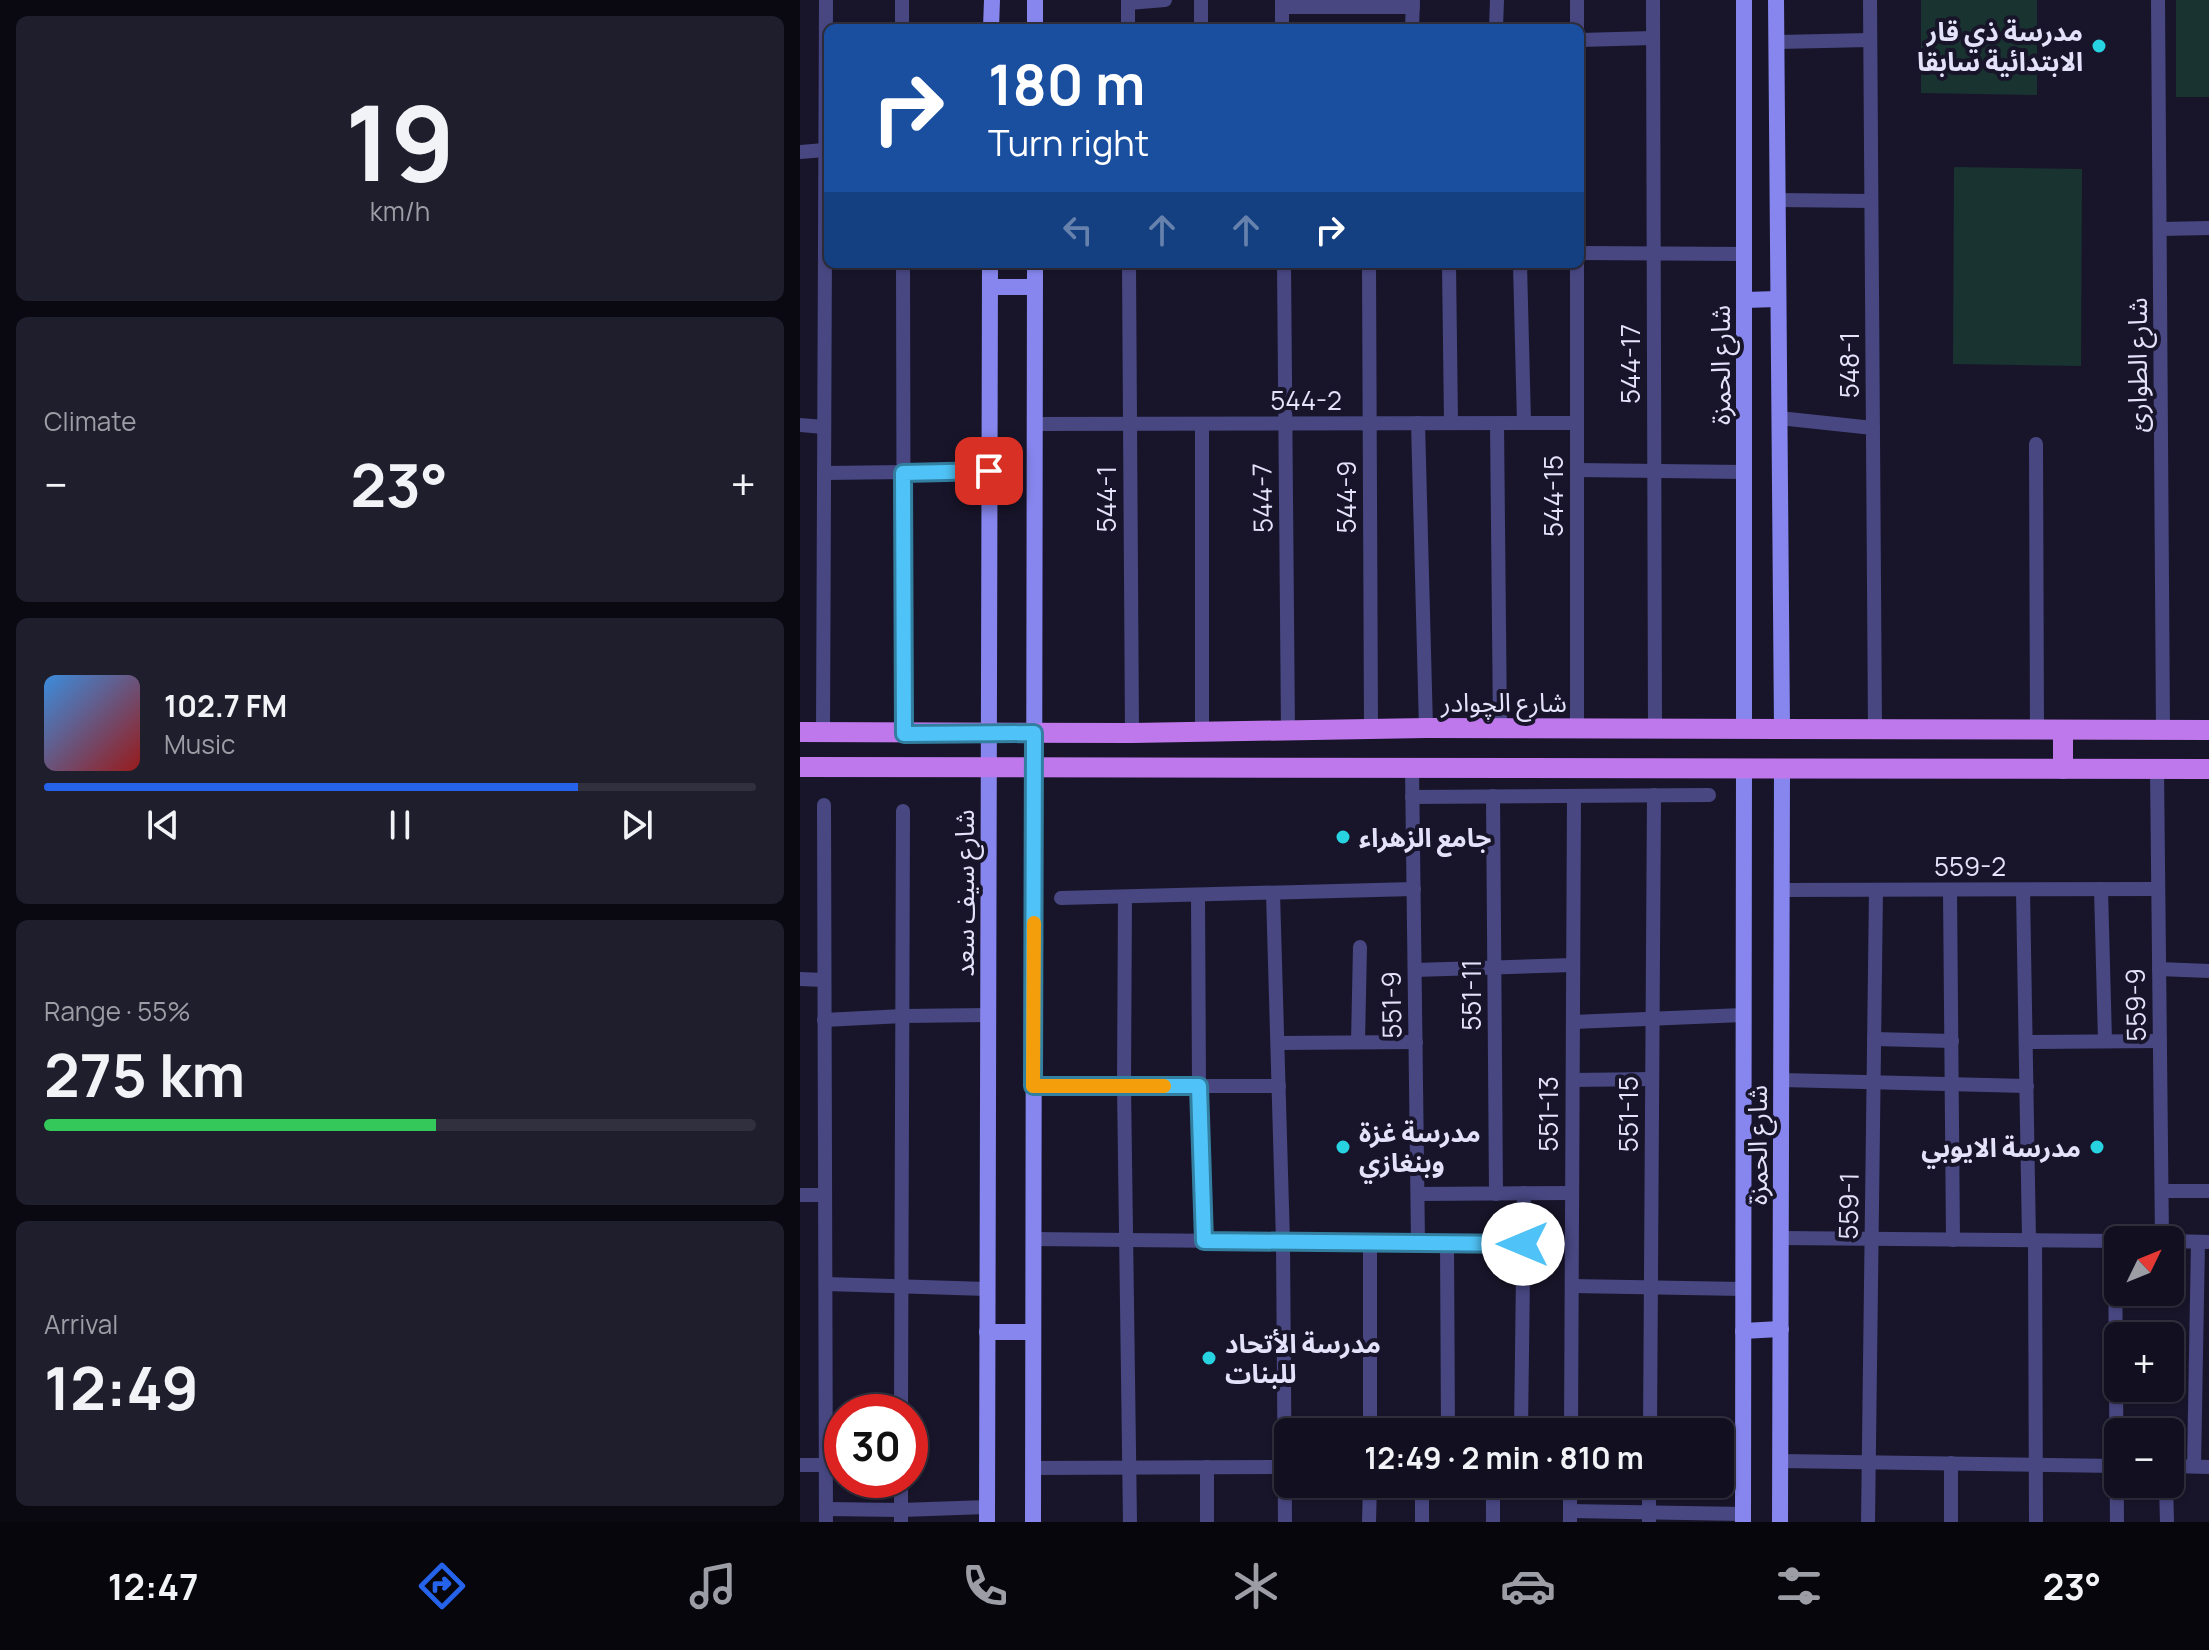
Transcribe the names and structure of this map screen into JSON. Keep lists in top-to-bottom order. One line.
{"streets":{"main road":["شارع الچوادر"],"street":["544-17","شارع الحمزة","548-1","شارع الطوارئ","544-2","544-15","544-9","544-7","544-1","559-2","شارع سيف سعد","551-11","551-9","559-9","551-13","551-15","559-1"]},"crossings":[["544-17","شارع الچوادر"],["شارع الحمزة","شارع الچوادر"],["شارع الحمزة","559-2"],["548-1","شارع الچوادر"],["شارع الطوارئ","شارع الچوادر"],["544-2","544-15"],["544-2","544-9"],["544-2","544-7"],["544-2","544-1"],["544-15","شارع الچوادر"],["544-9","شارع الچوادر"],["544-7","شارع الچوادر"],["544-1","شارع الچوادر"],["شارع الچوادر","شارع سيف سعد"],["559-2","559-9"],["559-2","559-1"]],"places":["مدرسة ذي قار الابتدائية سابقا","جامع الزهراء","مدرسة غزة وبنغازي","مدرسة الايوبي","مدرسة الأتحاد للبنات"],"north":"top right","page":{"tile":[["19","km/h"],"Climate",["Range · 55%","275 km"],["Arrival","12:49"]],"turn":["180 m","Turn right"],"heat":["−","23°","+"],"song":["102.7 FM","Music"],"map_buttons":["+","−"],"limit":"30","trip":"12:49 · 2 min · 810 m","tabs":["12:47","23°"]}}
